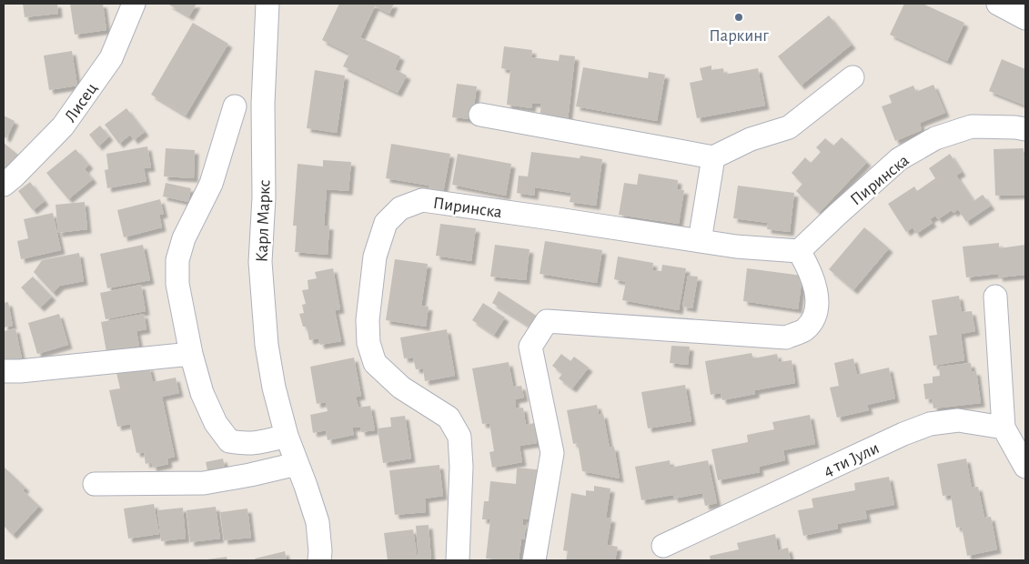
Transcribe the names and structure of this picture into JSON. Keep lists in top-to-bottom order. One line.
{"streets":{"street":["Лисец","Пиринска","Карл Маркс","4 ти Јули"]},"places":["Паркинг"]}
